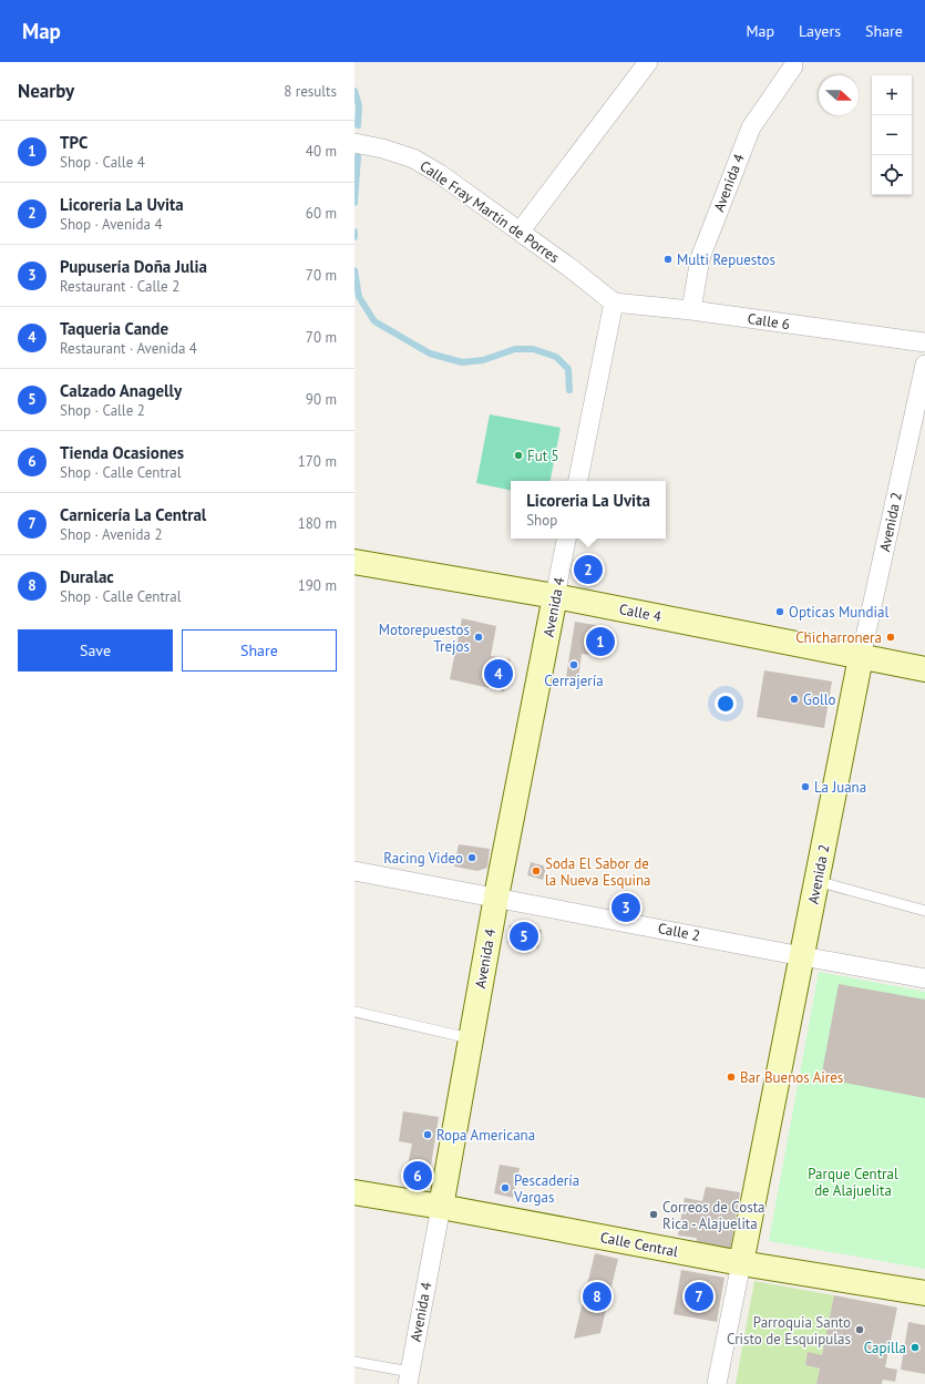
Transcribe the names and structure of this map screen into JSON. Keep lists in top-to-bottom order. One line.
{"streets":{"main road":["Avenida 4","Avenida 2","Calle 4","Calle Central"],"street":["Calle Fray Martín de Porres","Calle 6","Calle 2"]},"crossings":[["Avenida 4","Calle 6"],["Avenida 4","Calle 4"],["Avenida 4","Calle 2"],["Avenida 4","Calle Central"],["Calle Fray Martín de Porres","Calle 6"],["Avenida 2","Calle 4"],["Avenida 2","Calle 2"],["Avenida 2","Calle Central"]],"parks":["Parque Central de Alajuelita"],"places":["Multi Repuestos","Fut 5","Opticas Mundial","Motorepuestos Trejos","Chicharronera","Cerrajería","Gollo","La Juana","Racing Video","Soda El Sabor de la Nueva Esquina","Bar Buenos Aires","Ropa Americana","Pescadería Vargas","Correos de Costa Rica - Alajuelita","Parroquia Santo Cristo de Esquipulas","Capilla"],"north":"right","page":{"header":"Map","nav":["Map","Layers","Share"],"heading":["Nearby","8 results"],"map_buttons":["+","−"],"list":[{"mark":"1","name":"TPC","note":"Shop · Calle 4","value":"40 m"},{"mark":"2","name":"Licoreria La Uvita","note":"Shop · Avenida 4","value":"60 m"},{"mark":"3","name":"Pupusería Doña Julia","note":"Restaurant · Calle 2","value":"70 m"},{"mark":"4","name":"Taqueria Cande","note":"Restaurant · Avenida 4","value":"70 m"},{"mark":"5","name":"Calzado Anagelly","note":"Shop · Calle 2","value":"90 m"},{"mark":"6","name":"Tienda Ocasiones","note":"Shop · Calle Central","value":"170 m"},{"mark":"7","name":"Carnicería La Central","note":"Shop · Avenida 2","value":"180 m"},{"mark":"8","name":"Duralac","note":"Shop · Calle Central","value":"190 m"}],"popup":["Licoreria La Uvita","Shop"],"pins":["2","1","4","3","5","6","7","8"],"buttons":["Save","Share"]}}
